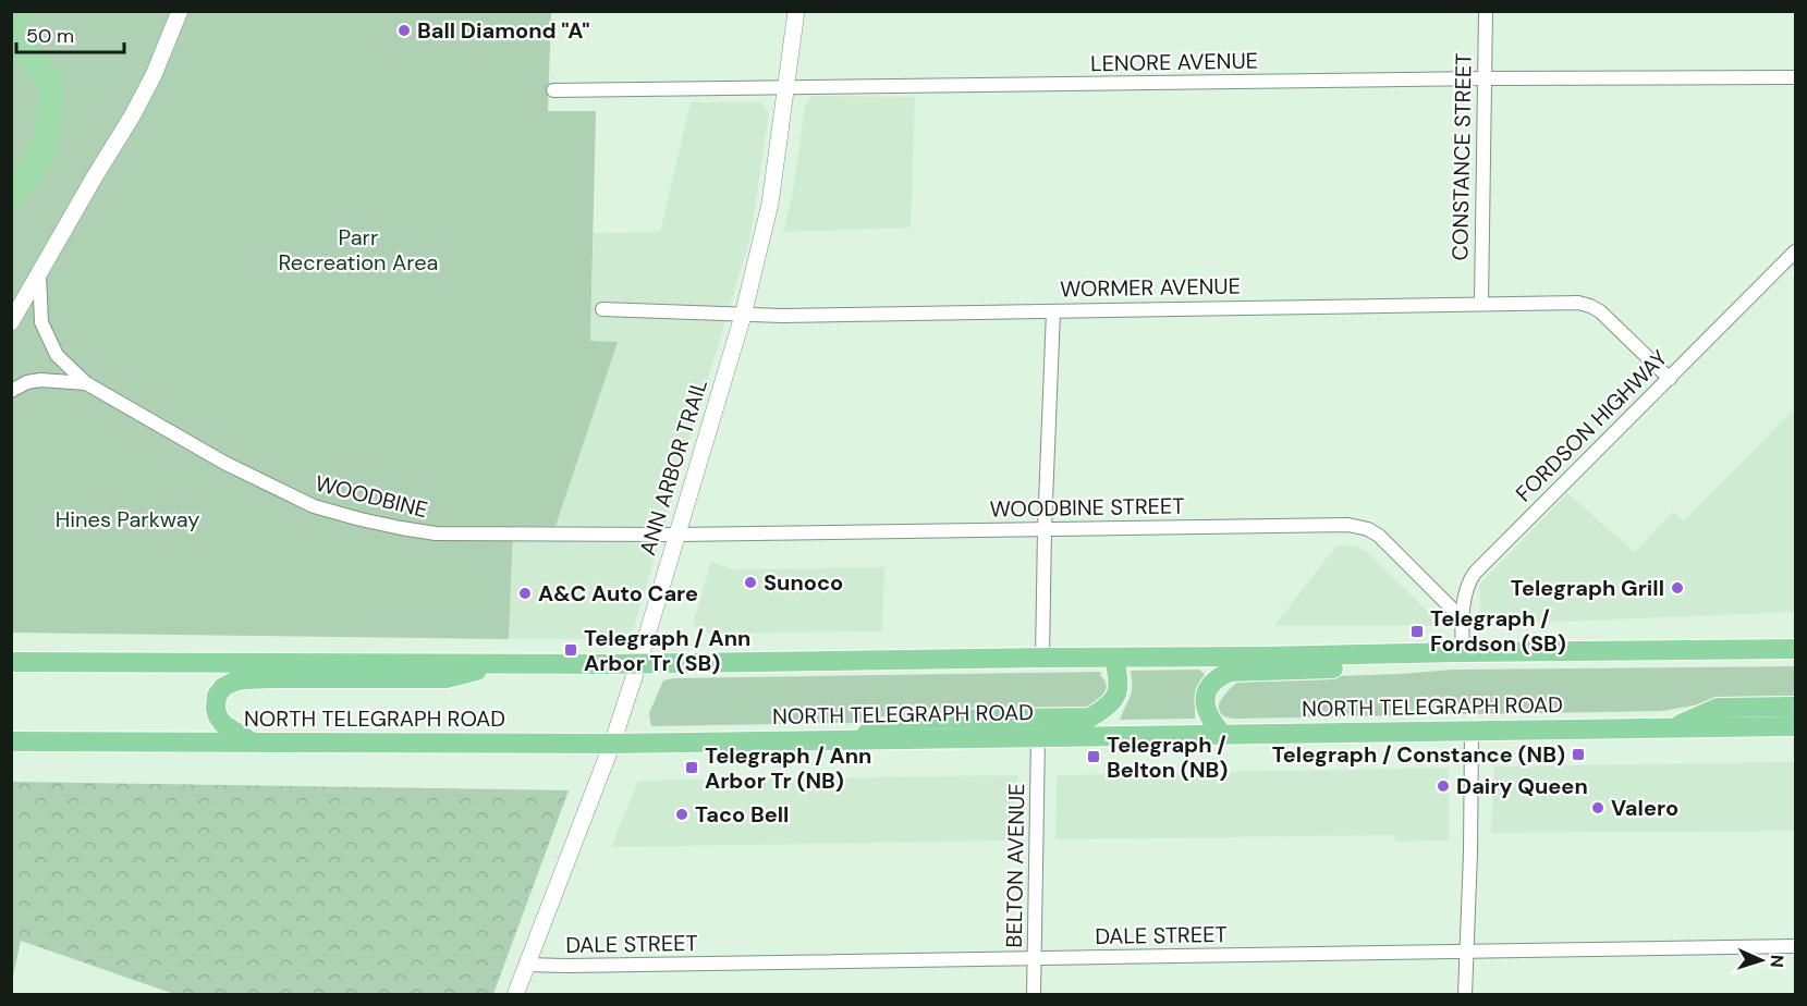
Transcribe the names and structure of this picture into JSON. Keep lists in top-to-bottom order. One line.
{"streets":{"main road":["NORTH TELEGRAPH ROAD"],"street":["LENORE AVENUE","CONSTANCE STREET","WORMER AVENUE","FORDSON HIGHWAY","ANN ARBOR TRAIL","WOODBINE","WOODBINE STREET","BELTON AVENUE","DALE STREET"]},"crossings":[["LENORE AVENUE","CONSTANCE STREET"],["LENORE AVENUE","ANN ARBOR TRAIL"],["CONSTANCE STREET","WORMER AVENUE"],["WORMER AVENUE","FORDSON HIGHWAY"],["WORMER AVENUE","ANN ARBOR TRAIL"],["FORDSON HIGHWAY","WOODBINE STREET"],["ANN ARBOR TRAIL","WOODBINE"],["ANN ARBOR TRAIL","WOODBINE STREET"],["ANN ARBOR TRAIL","NORTH TELEGRAPH ROAD"],["ANN ARBOR TRAIL","DALE STREET"],["WOODBINE","WOODBINE STREET"],["NORTH TELEGRAPH ROAD","BELTON AVENUE"],["BELTON AVENUE","DALE STREET"]],"parks":["Parr Recreation Area","Hines Parkway"],"places":{"other":["Ball Diamond \"A\"","Sunoco","Telegraph Grill","A&C Auto Care","Dairy Queen","Valero","Taco Bell"],"transit":["Telegraph / Fordson (SB)","Telegraph / Ann Arbor Tr (SB)","Telegraph / Constance (NB)","Telegraph / Belton (NB)","Telegraph / Ann Arbor Tr (NB)"]},"scale_bar":"50 m","north":"right"}
